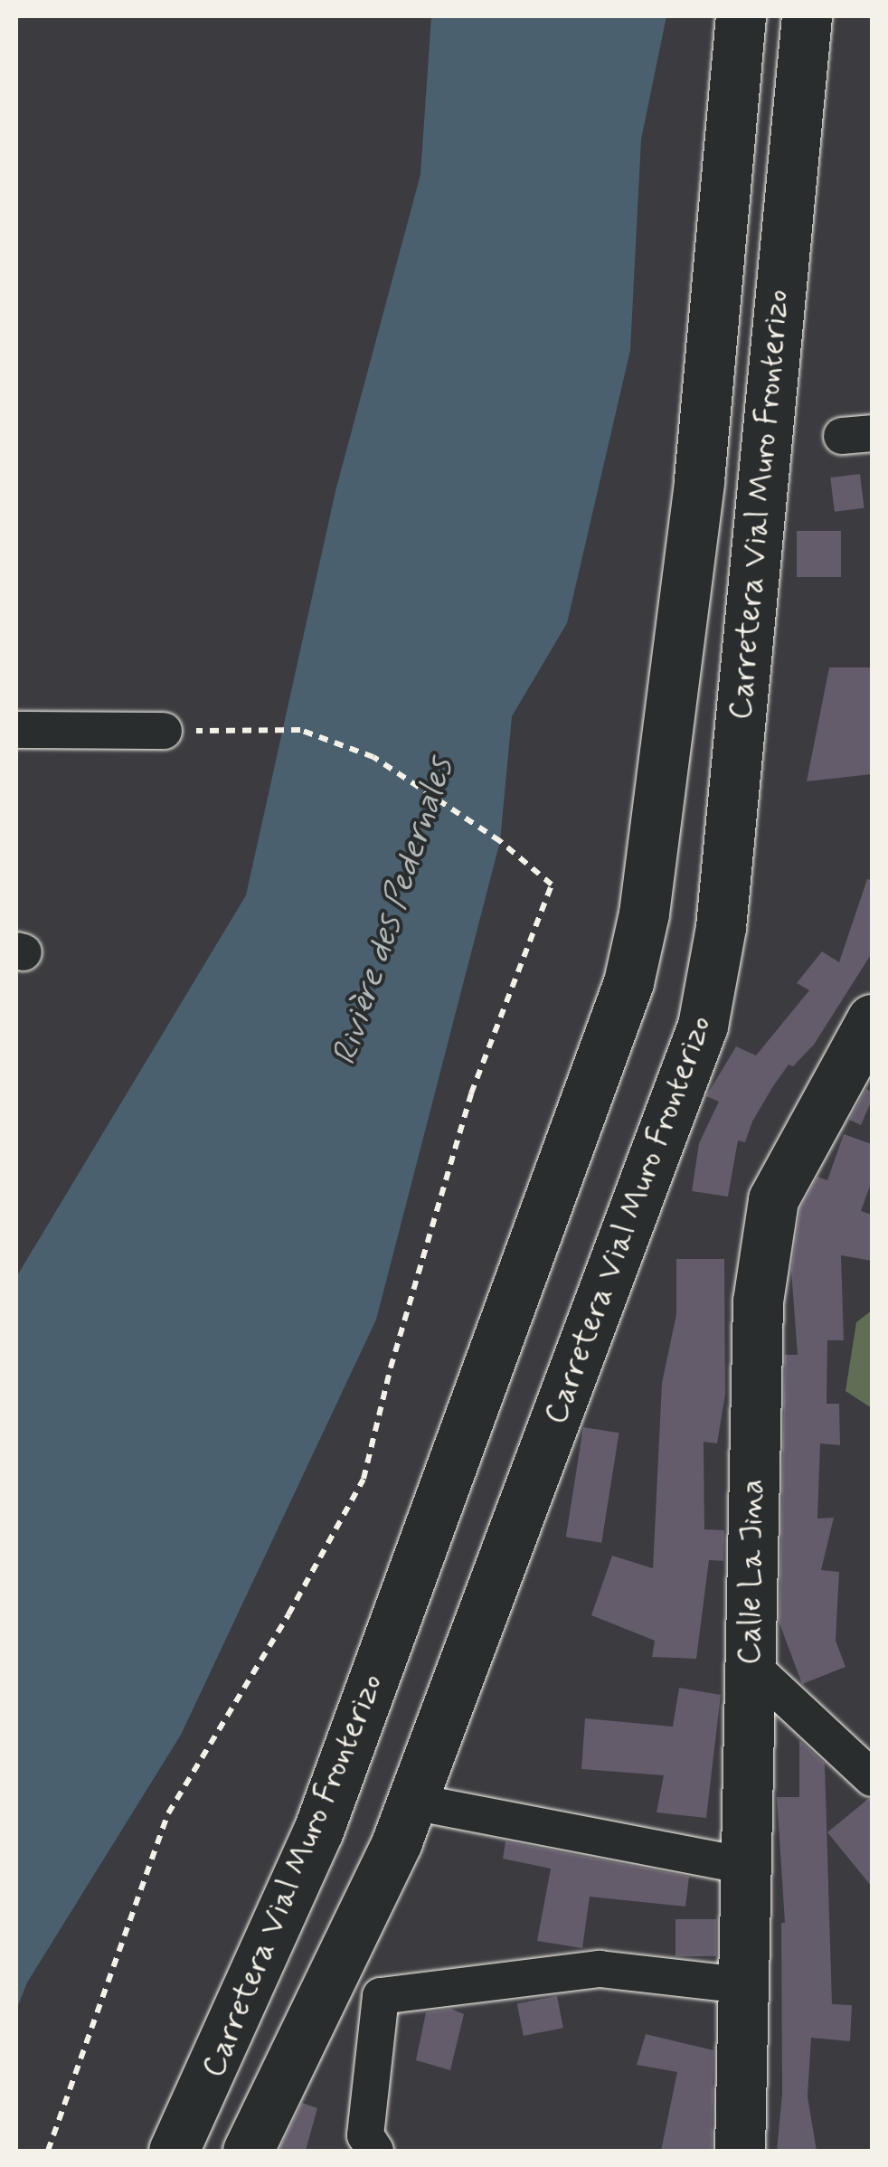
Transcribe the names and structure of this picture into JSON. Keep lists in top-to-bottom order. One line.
{"streets":{"street":["Carretera Vial Muro Fronterizo","Calle La Jina"]},"water":["Rivière des Pedernales"]}
